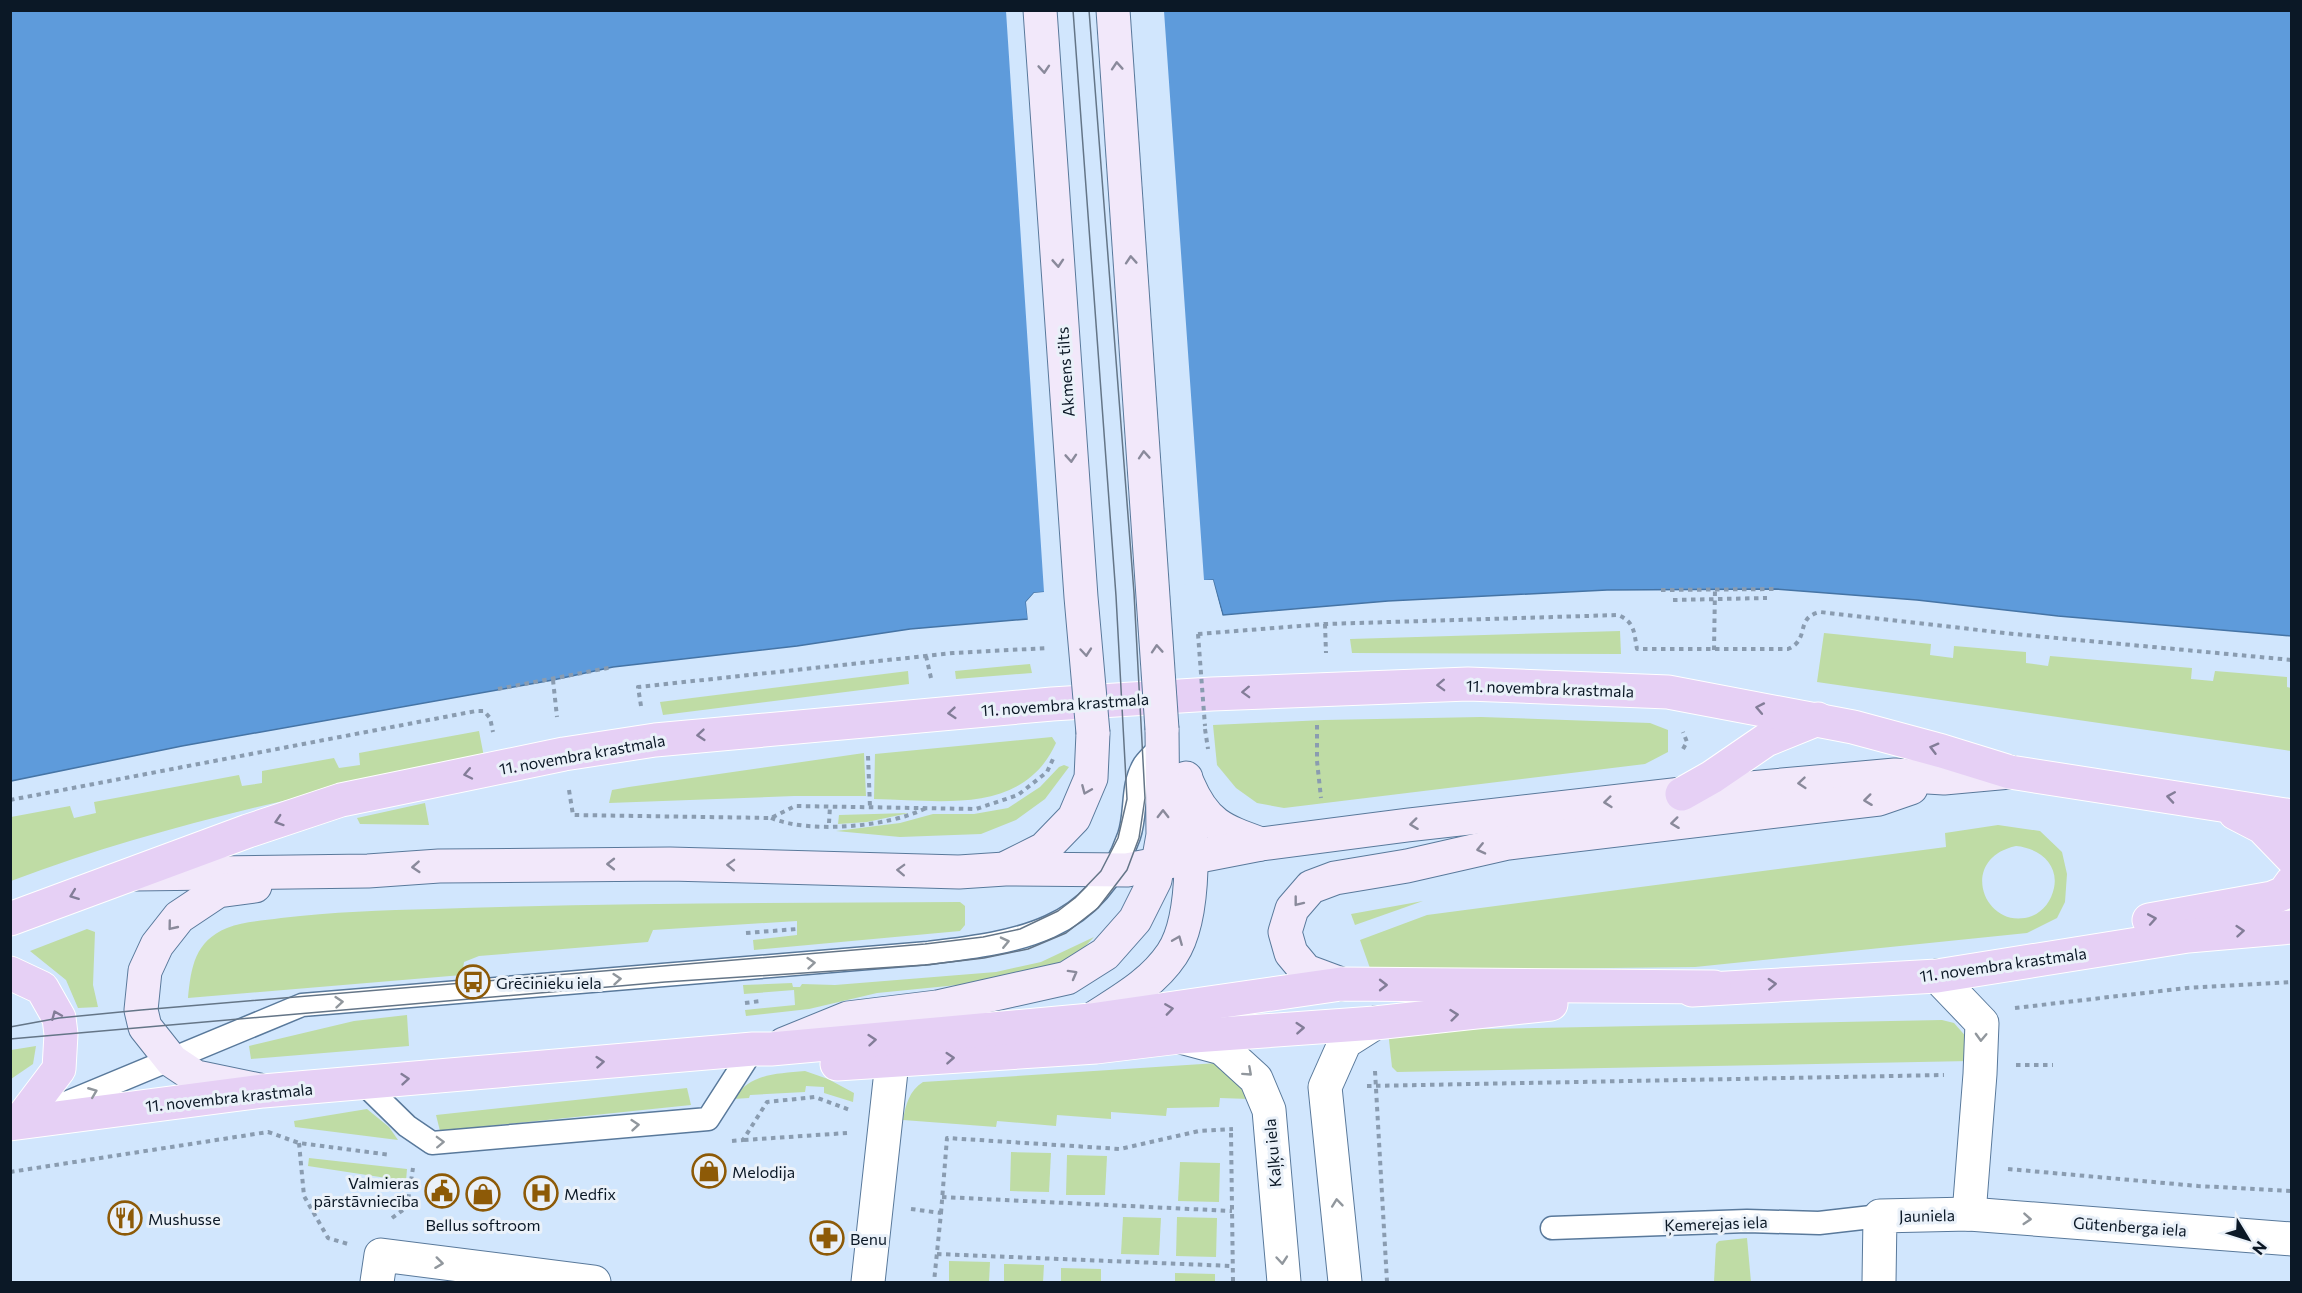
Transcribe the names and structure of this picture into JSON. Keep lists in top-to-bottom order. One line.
{"streets":{"main road":["Akmens tilts","11. novembra krastmala"],"street":["Kaļķu iela","Jauniela","Gūtenberga iela"],"lane":["Ķemerejas iela"]},"crossings":[["Akmens tilts","11. novembra krastmala"],["11. novembra krastmala","Kaļķu iela"],["Jauniela","Ķemerejas iela"],["Jauniela","Gūtenberga iela"]],"one_way":["Kaļķu iela","Gūtenberga iela"],"places":{"bus stop":["Grēcinieku iela"],"shop":["Melodija","Bellus softroom"],"public building":["Valmieras pārstāvniecība"],"hospital":["Medfix"],"restaurant":["Mushusse"],"pharmacy":["Benu"]},"north":"bottom right"}
